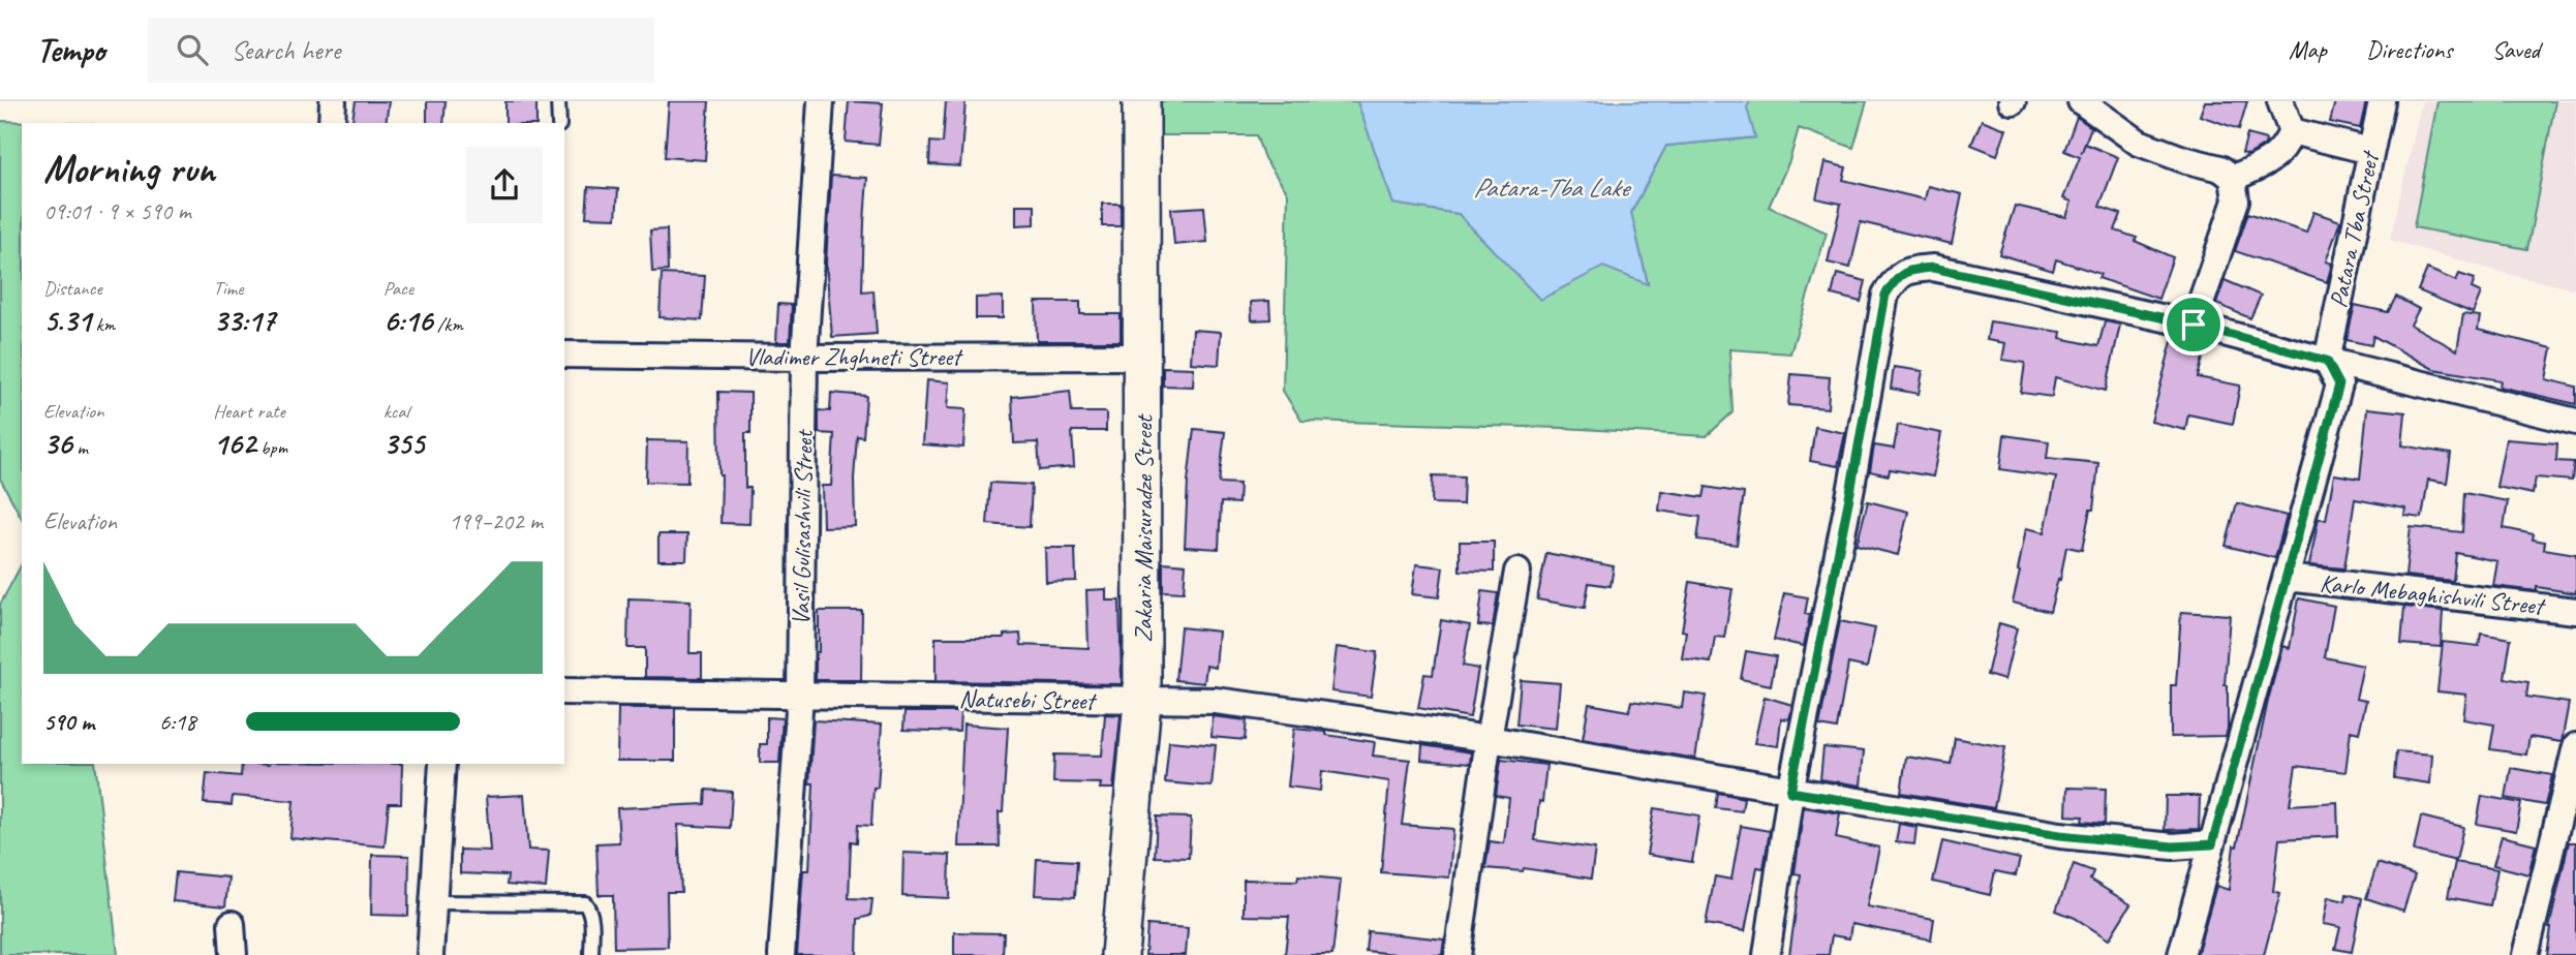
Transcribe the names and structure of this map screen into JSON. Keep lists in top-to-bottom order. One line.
{"streets":{"street":["Patara Tba Street","Vladimer Zhghneti Street","Vasil Gulisashvili Street","Zakaria Maisuradze Street","Karlo Mebaghishvili Street","Natusebi Street"]},"crossings":[["Vladimer Zhghneti Street","Vasil Gulisashvili Street"],["Vladimer Zhghneti Street","Zakaria Maisuradze Street"],["Vasil Gulisashvili Street","Natusebi Street"],["Zakaria Maisuradze Street","Natusebi Street"]],"water":["Patara-Tba Lake"],"page":{"header":"Tempo","search":"Search here","nav":["Map","Directions","Saved"],"heading":["Morning run","09:01 · 9 × 590 m"],"stats":[["Distance","5.31 km"],["Time","33:17"],["Pace","6:16 /km"],["Elevation","36 m"],["Heart rate","162 bpm"],["kcal","355"]],"chart":["Elevation","199–202 m"],"list":[{"name":"590 m","note":"6:18"}]}}
